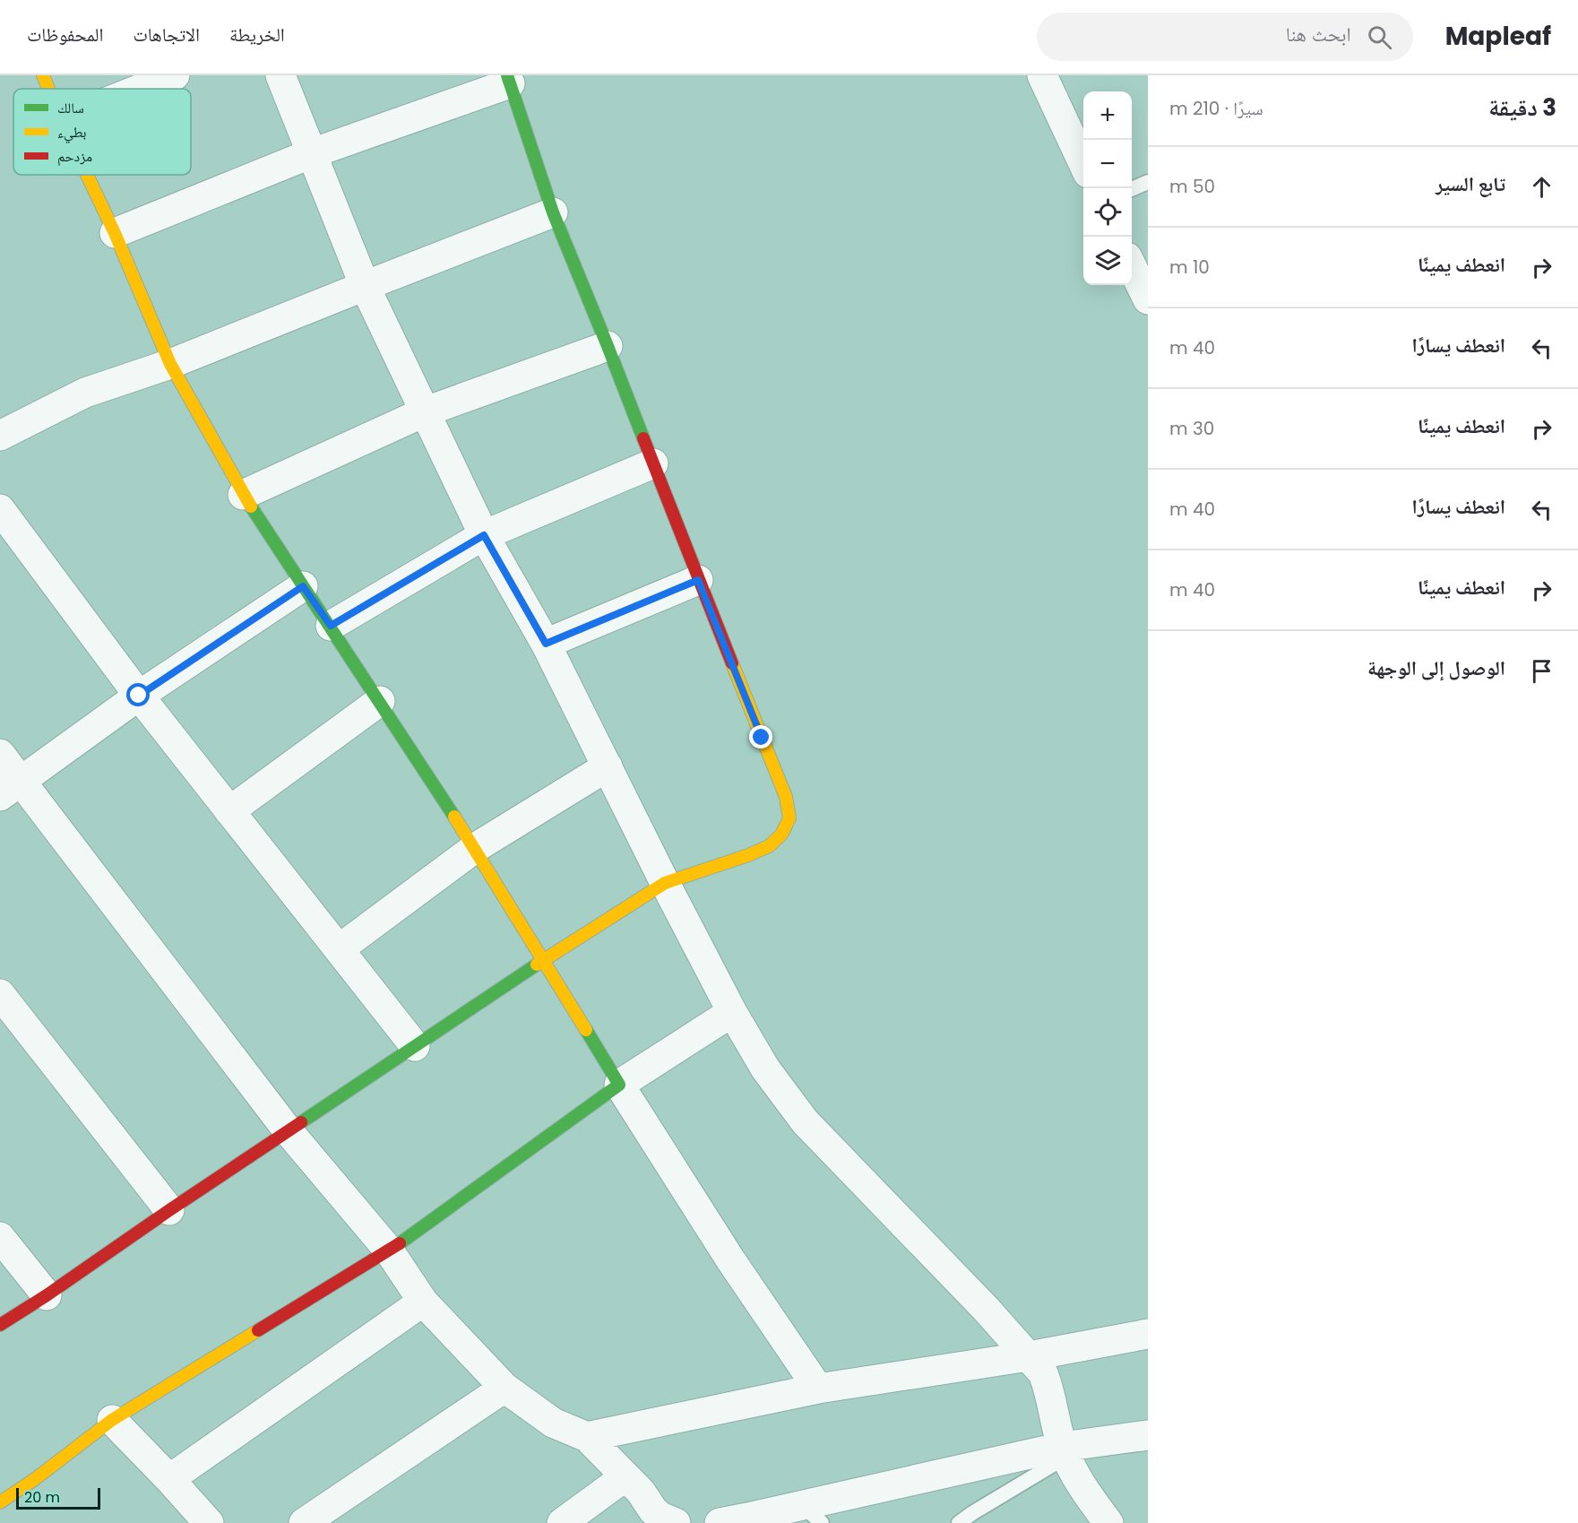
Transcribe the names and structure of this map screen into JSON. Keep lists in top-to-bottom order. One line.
{"legend":["سالك","بطيء","مزدحم"],"scale_bar":"20 m","page":{"header":"Mapleaf","search":"ابحث هنا","nav":["الخريطة","الاتجاهات","المحفوظات"],"heading":["3 دقيقة","سيرًا · 210 m"],"map_buttons":["+","−"],"list":[["تابع السير","50 m"],["انعطف يمينًا","10 m"],["انعطف يسارًا","40 m"],["انعطف يمينًا","30 m"],["انعطف يسارًا","40 m"],["انعطف يمينًا","40 m"],"الوصول إلى الوجهة"],"scale":"20 m"}}
